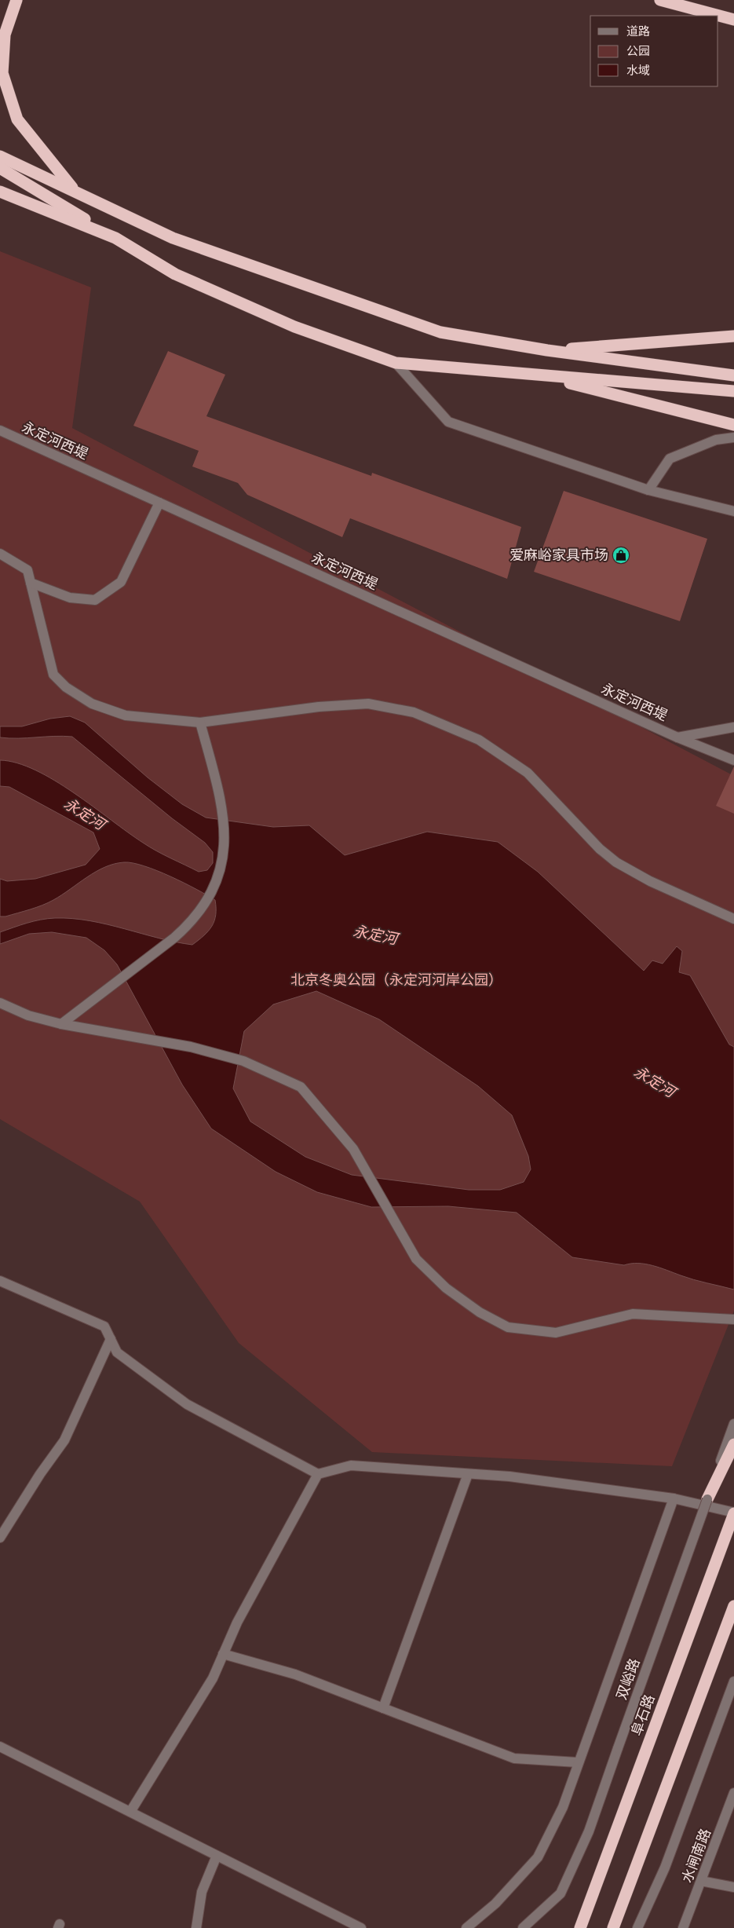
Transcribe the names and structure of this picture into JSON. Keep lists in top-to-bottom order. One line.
{"streets":{"highway":["阜石路"],"street":["永定河西堤","双峪路","水闸南路"]},"water":["永定河"],"parks":["北京冬奥公园（永定河河岸公园）"],"places":{"shop":["爱麻峪家具市场"]},"legend":["道路","公园","水域"]}
